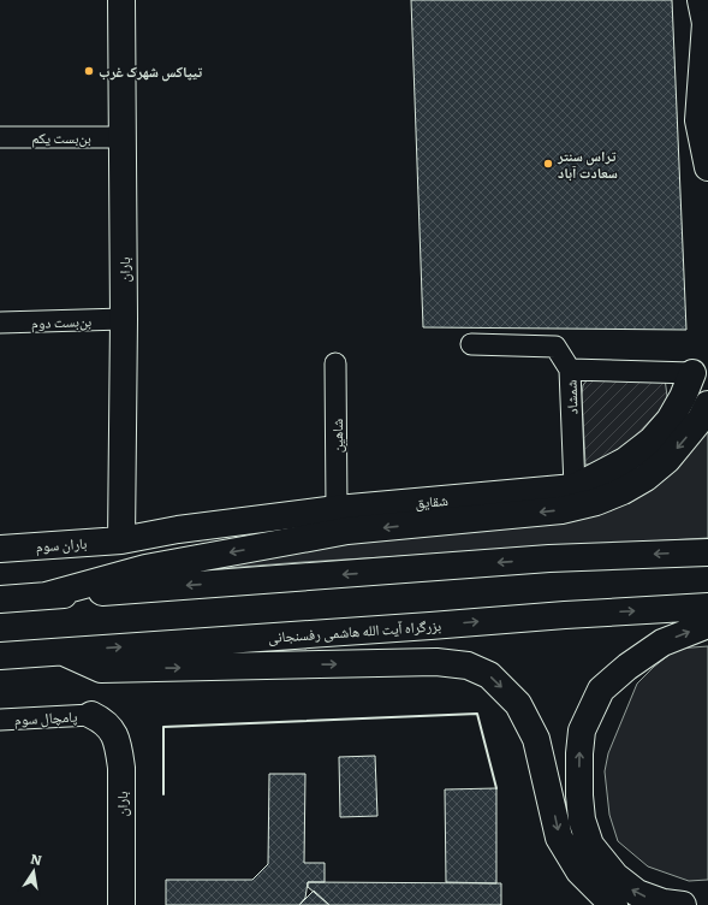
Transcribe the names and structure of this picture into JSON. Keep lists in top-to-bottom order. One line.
{"streets":{"main road":["باران","شقایق","باران سوم","بزرگراه آیت الله هاشمی رفسنجانی"],"street":["بن‌بست یکم","بن‌بست دوم","شمشاد","شاهین","پامچال سوم"]},"crossings":[["بن‌بست یکم","باران"],["باران","بن‌بست دوم"],["باران","شقایق"],["باران","باران سوم"],["باران","پامچال سوم"],["شمشاد","شقایق"],["شاهین","شقایق"],["شقایق","باران سوم"]],"places":["تیپاکس شهرک غرب","تراس سنتر سعادت آباد"],"north":"top"}
